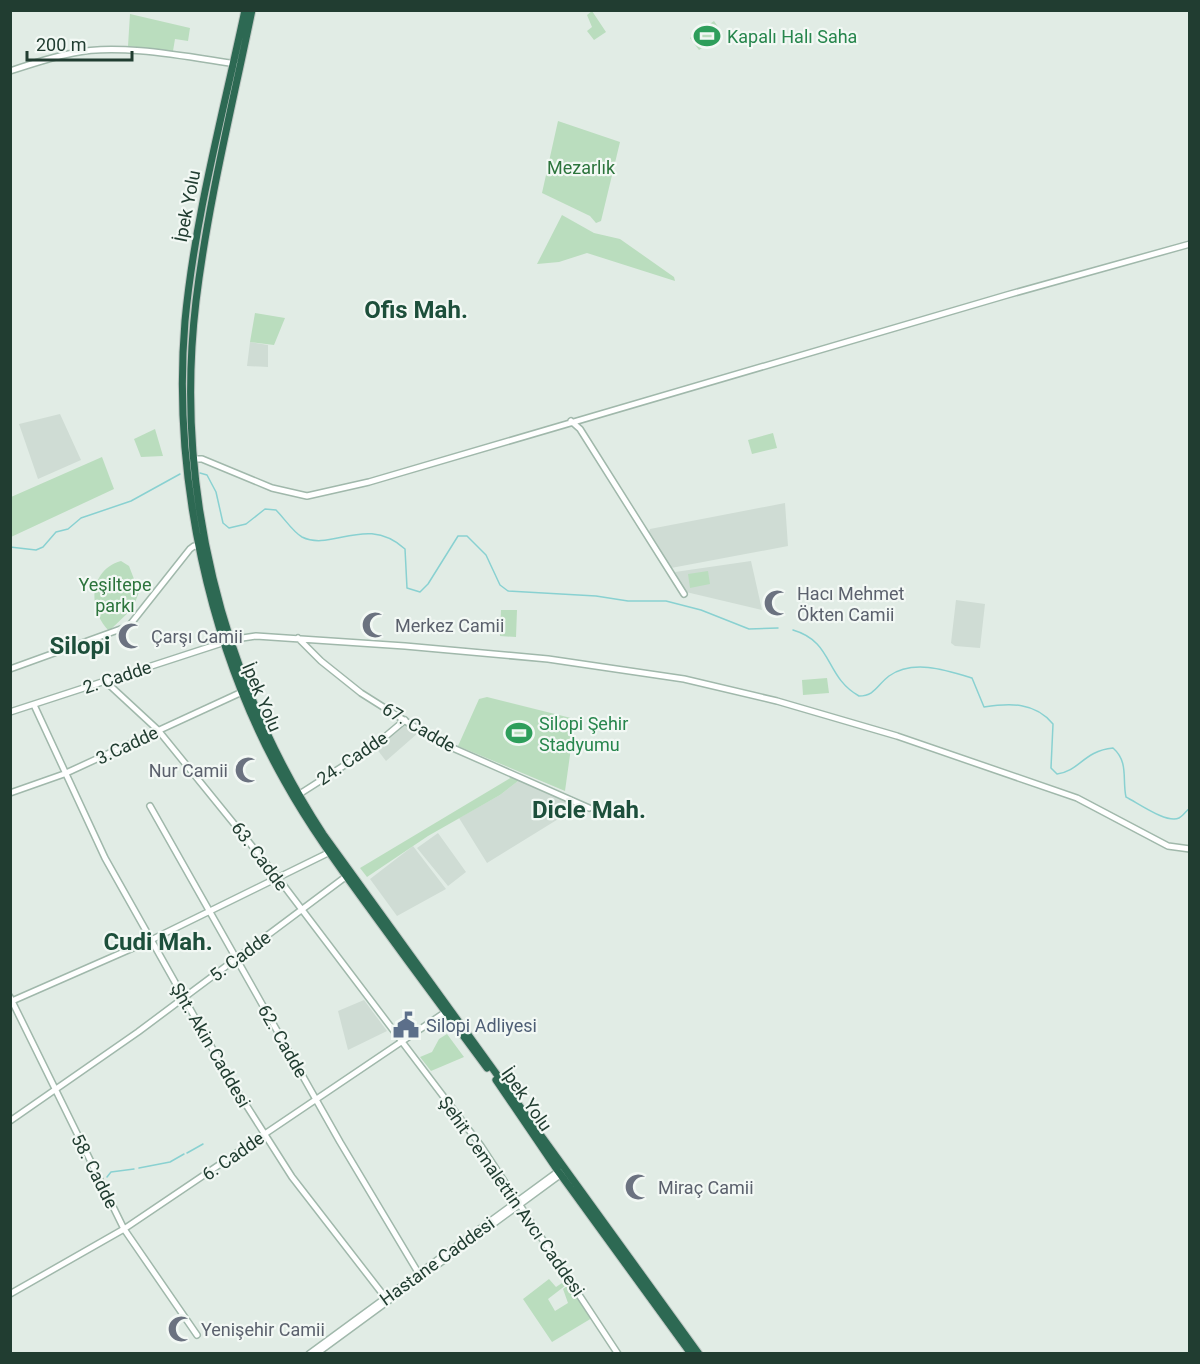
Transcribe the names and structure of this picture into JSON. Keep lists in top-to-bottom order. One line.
{"streets":{"highway":["İpek Yolu"],"street":["2. Cadde","67. Cadde","3.Cadde","24. Cadde","63. Cadde","5. Cadde","62. Cadde","Şht. Akin Caddesi","6. Cadde","58. Cadde","Şehit Cemalettin Avcı Caddesi","Hastane Caddesi"]},"crossings":[["İpek Yolu","2. Cadde"],["İpek Yolu","3.Cadde"],["İpek Yolu","5. Cadde"],["2. Cadde","67. Cadde"],["2. Cadde","63. Cadde"],["2. Cadde","Şht. Akin Caddesi"],["67. Cadde","24. Cadde"],["3.Cadde","63. Cadde"],["3.Cadde","Şht. Akin Caddesi"],["63. Cadde","5. Cadde"],["63. Cadde","6. Cadde"],["63. Cadde","Şehit Cemalettin Avcı Caddesi"],["5. Cadde","62. Cadde"],["5. Cadde","Şht. Akin Caddesi"],["5. Cadde","58. Cadde"],["62. Cadde","6. Cadde"],["62. Cadde","Hastane Caddesi"],["Şht. Akin Caddesi","6. Cadde"],["Şht. Akin Caddesi","Hastane Caddesi"],["6. Cadde","58. Cadde"],["6. Cadde","Şehit Cemalettin Avcı Caddesi"],["Şehit Cemalettin Avcı Caddesi","Hastane Caddesi"]],"districts":["Ofis Mah.","Silopi","Dicle Mah.","Cudi Mah."],"parks":["Mezarlık","Yeşiltepe parkı"],"places":{"sports":["Kapalı Halı Saha","Silopi Şehir Stadyumu"],"mosque":["Hacı Mehmet Ökten Camii","Merkez Camii","Çarşı Camii","Nur Camii","Miraç Camii","Yenişehir Camii"],"public building":["Silopi Adliyesi"]},"scale_bar":"200 m"}
